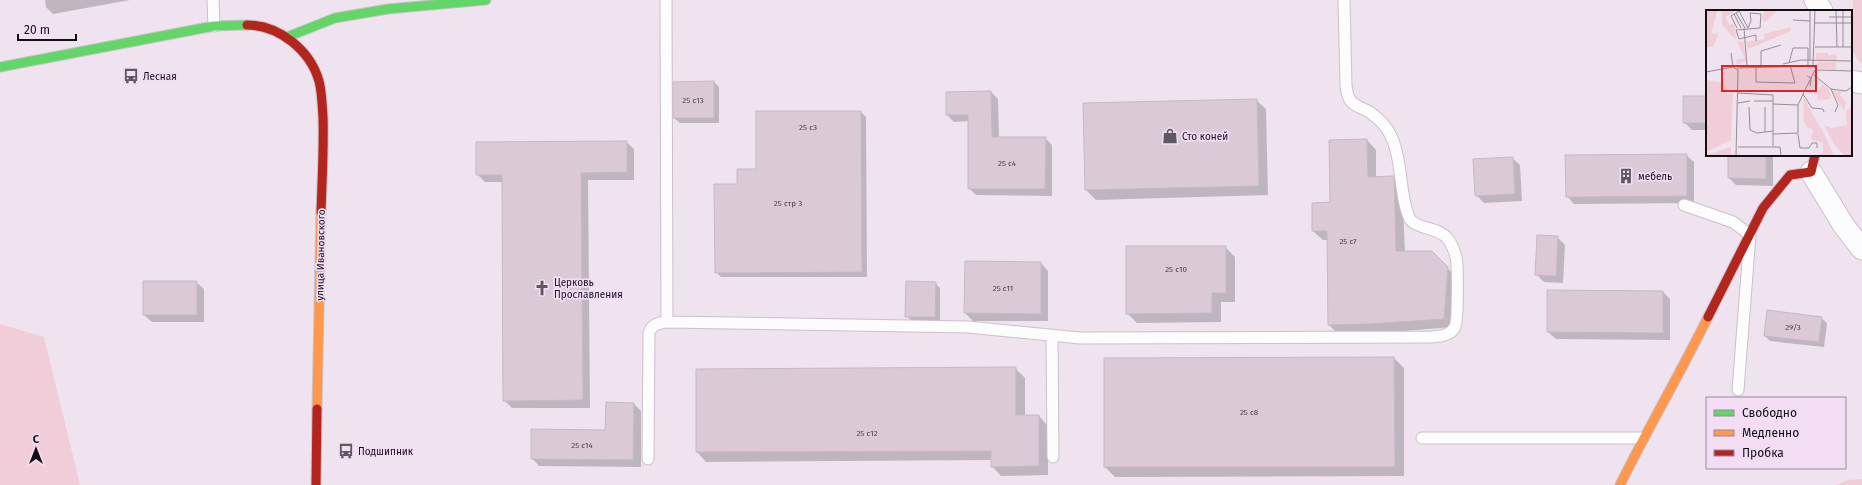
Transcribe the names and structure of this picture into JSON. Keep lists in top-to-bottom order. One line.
{"streets":{"main road":["улица Ивановского"]},"places":{"bus stop":["Лесная","Подшипник"],"shop":["Сто коней"],"building":["мебель"],"church":["Церковь Прославления"]},"house_numbers":["25 с13","25 с3","25 с4","25 стр 3","25 с7","25 с10","25 с11","29/3","25 с8","25 с12","25 с14"],"legend":["Свободно","Медленно","Пробка"],"scale_bar":"20 m","north":"top"}
